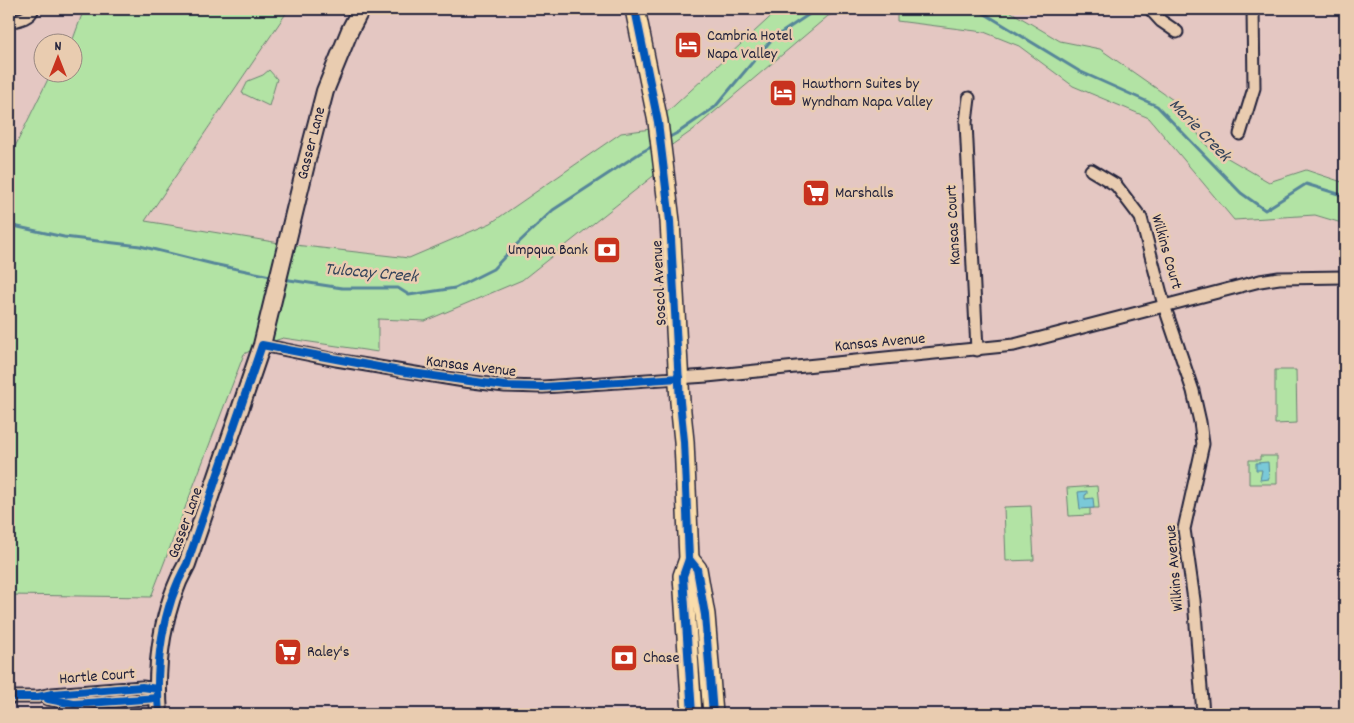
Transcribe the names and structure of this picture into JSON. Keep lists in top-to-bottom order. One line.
{"streets":{"main road":["Soscol Avenue"],"street":["Gasser Lane","Kansas Court","Wilkins Court","Kansas Avenue","Wilkins Avenue","Hartle Court"]},"crossings":[["Gasser Lane","Kansas Avenue"],["Gasser Lane","Hartle Court"],["Kansas Court","Kansas Avenue"],["Wilkins Court","Kansas Avenue"],["Wilkins Court","Wilkins Avenue"],["Soscol Avenue","Kansas Avenue"],["Kansas Avenue","Wilkins Avenue"]],"water":["Marie Creek","Tulocay Creek"],"places":{"hotel":["Cambria Hotel Napa Valley","Hawthorn Suites by Wyndham Napa Valley"],"supermarket":["Marshalls","Raley's"],"bank":["Umpqua Bank","Chase"]},"north":"top"}
